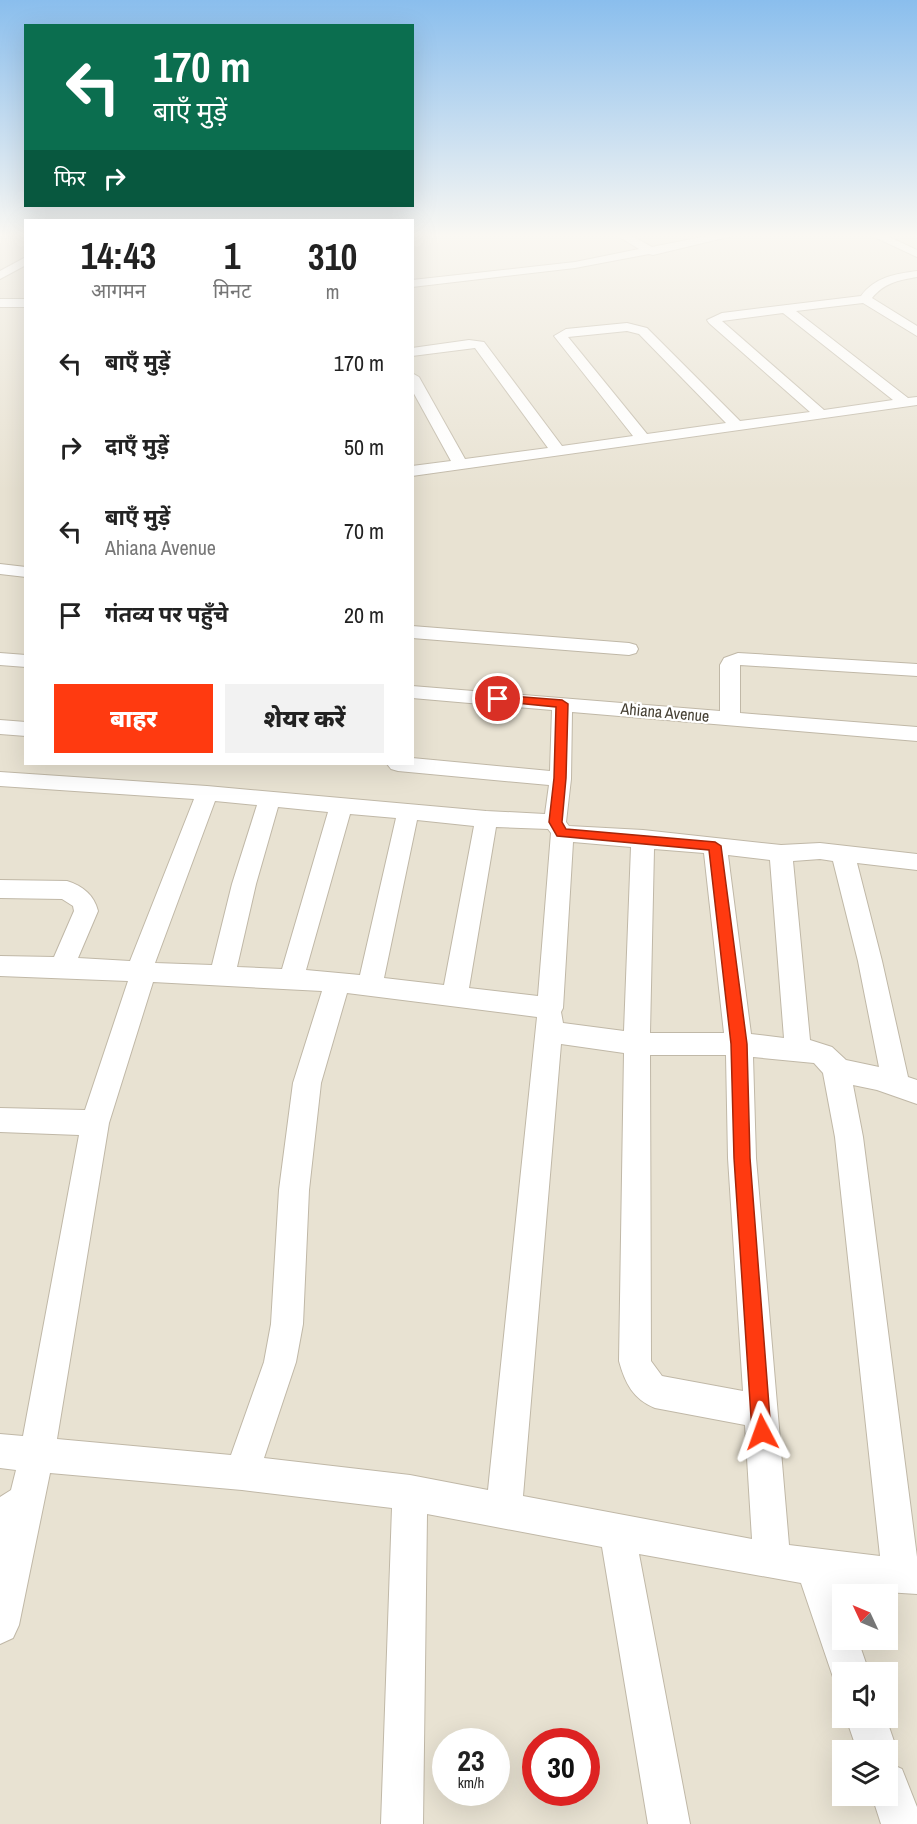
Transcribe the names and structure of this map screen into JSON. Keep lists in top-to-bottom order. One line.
{"streets":{"street":["Ahiana Avenue"]},"north":"top left","page":{"turn":["170 m","बाएँ मुड़ें"],"then":"फिर","eta":["14:43","आगमन","1","मिनट","310","m"],"list":[{"name":"बाएँ मुड़ें","value":"170 m"},{"name":"दाएँ मुड़ें","value":"50 m"},{"name":"बाएँ मुड़ें","note":"Ahiana Avenue","value":"70 m"},{"name":"गंतव्य पर पहुँचे","value":"20 m"}],"buttons":["बाहर","शेयर करें"],"speed":"23 km/h","limit":"30"}}
